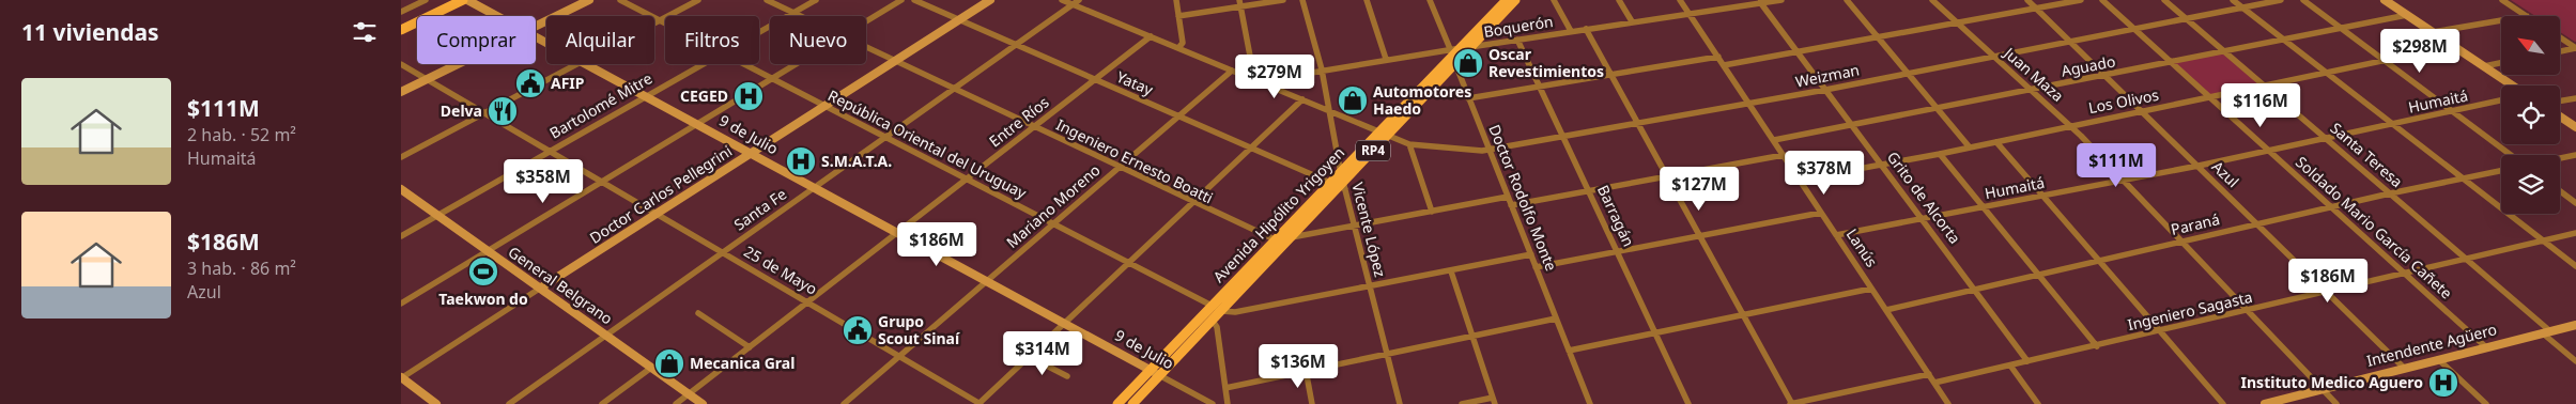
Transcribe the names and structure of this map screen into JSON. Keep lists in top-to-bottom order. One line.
{"streets":{"main road":["RP4","Avenida Hipólito Yrigoyen"],"street":["Boquerón","Aguado","Juan Maza","Weizman","Yatay","Los Olivos","Humaitá","Bartolomé Mitre","Entre Ríos","9 de Julio","República Oriental del Uruguay","Santa Teresa","Ingeniero Ernesto Boatti","Azul","Doctor Carlos Pellegrini","Doctor Rodolfo Monte","Grito de Alcorta","Mariano Moreno","Santa Fe","Barragán","Paraná","Soldado Mario García Cañete","Vicente López","Lanús","25 de Mayo","General Belgrano","Ingeniero Sagasta","Intendente Agüero"]},"crossings":[["Boquerón","Grito de Alcorta"],["Boquerón","Avenida Hipólito Yrigoyen"],["Boquerón","Barragán"],["Boquerón","Lanús"],["Aguado","Juan Maza"],["Aguado","Santa Teresa"],["Aguado","Azul"],["Aguado","Grito de Alcorta"],["Aguado","Soldado Mario García Cañete"],["Aguado","Lanús"],["Juan Maza","Weizman"],["Juan Maza","Los Olivos"],["Juan Maza","Humaitá"],["Juan Maza","Paraná"],["Juan Maza","Ingeniero Sagasta"],["Juan Maza","Intendente Agüero"],["Weizman","Entre Ríos"],["Weizman","Santa Teresa"],["Weizman","Azul"],["Weizman","Doctor Rodolfo Monte"],["Weizman","Grito de Alcorta"],["Weizman","Mariano Moreno"],["Weizman","Santa Fe"],["Weizman","Avenida Hipólito Yrigoyen"],["Weizman","Barragán"],["Weizman","Soldado Mario García Cañete"],["Weizman","Vicente López"],["Weizman","Lanús"],["Yatay","Entre Ríos"],["Yatay","Doctor Carlos Pellegrini"],["Yatay","Mariano Moreno"],["Yatay","Santa Fe"],["Yatay","Avenida Hipólito Yrigoyen"],["Yatay","Vicente López"],["Los Olivos","Santa Teresa"],["Los Olivos","Azul"],["Los Olivos","Grito de Alcorta"],["Los Olivos","Soldado Mario García Cañete"],["Los Olivos","Lanús"],["Humaitá","Santa Teresa"],["Humaitá","Azul"],["Humaitá","Grito de Alcorta"],["Humaitá","Soldado Mario García Cañete"],["Humaitá","Lanús"],["Bartolomé Mitre","9 de Julio"],["Bartolomé Mitre","Ingeniero Ernesto Boatti"],["Bartolomé Mitre","25 de Mayo"],["Bartolomé Mitre","General Belgrano"],["Entre Ríos","9 de Julio"],["Entre Ríos","República Oriental del Uruguay"],["Entre Ríos","Ingeniero Ernesto Boatti"],["Entre Ríos","25 de Mayo"],["Entre Ríos","General Belgrano"],["9 de Julio","Doctor Carlos Pellegrini"],["9 de Julio","Mariano Moreno"],["9 de Julio","Santa Fe"],["9 de Julio","Avenida Hipólito Yrigoyen"],["República Oriental del Uruguay","Doctor Carlos Pellegrini"],["República Oriental del Uruguay","Mariano Moreno"],["República Oriental del Uruguay","Santa Fe"],["República Oriental del Uruguay","Avenida Hipólito Yrigoyen"],["Santa Teresa","Paraná"],["Santa Teresa","Ingeniero Sagasta"],["Santa Teresa","Intendente Agüero"],["Ingeniero Ernesto Boatti","Doctor Carlos Pellegrini"],["Ingeniero Ernesto Boatti","Mariano Moreno"],["Ingeniero Ernesto Boatti","Santa Fe"],["Ingeniero Ernesto Boatti","Avenida Hipólito Yrigoyen"],["Azul","Paraná"],["Azul","Ingeniero Sagasta"],["Azul","Intendente Agüero"],["Doctor Carlos Pellegrini","25 de Mayo"],["Doctor Carlos Pellegrini","General Belgrano"],["Doctor Rodolfo Monte","Avenida Hipólito Yrigoyen"],["Grito de Alcorta","Paraná"],["Grito de Alcorta","Ingeniero Sagasta"],["Mariano Moreno","25 de Mayo"],["Santa Fe","25 de Mayo"],["Santa Fe","General Belgrano"],["Avenida Hipólito Yrigoyen","Vicente López"],["Paraná","Soldado Mario García Cañete"],["Paraná","Lanús"],["Soldado Mario García Cañete","Ingeniero Sagasta"],["Soldado Mario García Cañete","Intendente Agüero"],["Lanús","Ingeniero Sagasta"]],"places":{"shop":["Oscar Revestimientos","Automotores Haedo","Mecanica Gral"],"public building":["AFIP","Grupo Scout Sinaí"],"hospital":["CEGED","S.M.A.T.A.","Instituto Medico Aguero"],"restaurant":["Delva"],"sports":["Taekwon do"]},"north":"top left","page":{"heading":"11 viviendas","chip":["Comprar","Alquilar","Filtros","Nuevo"],"price":["$298M","$279M","$116M","$111M","$378M","$358M","$127M","$186M","$186M","$314M","$136M"],"list":[{"name":"$111M","note":"2 hab. · 52 m² · Humaitá"},{"name":"$186M","note":"3 hab. · 86 m² · Azul"}]}}
